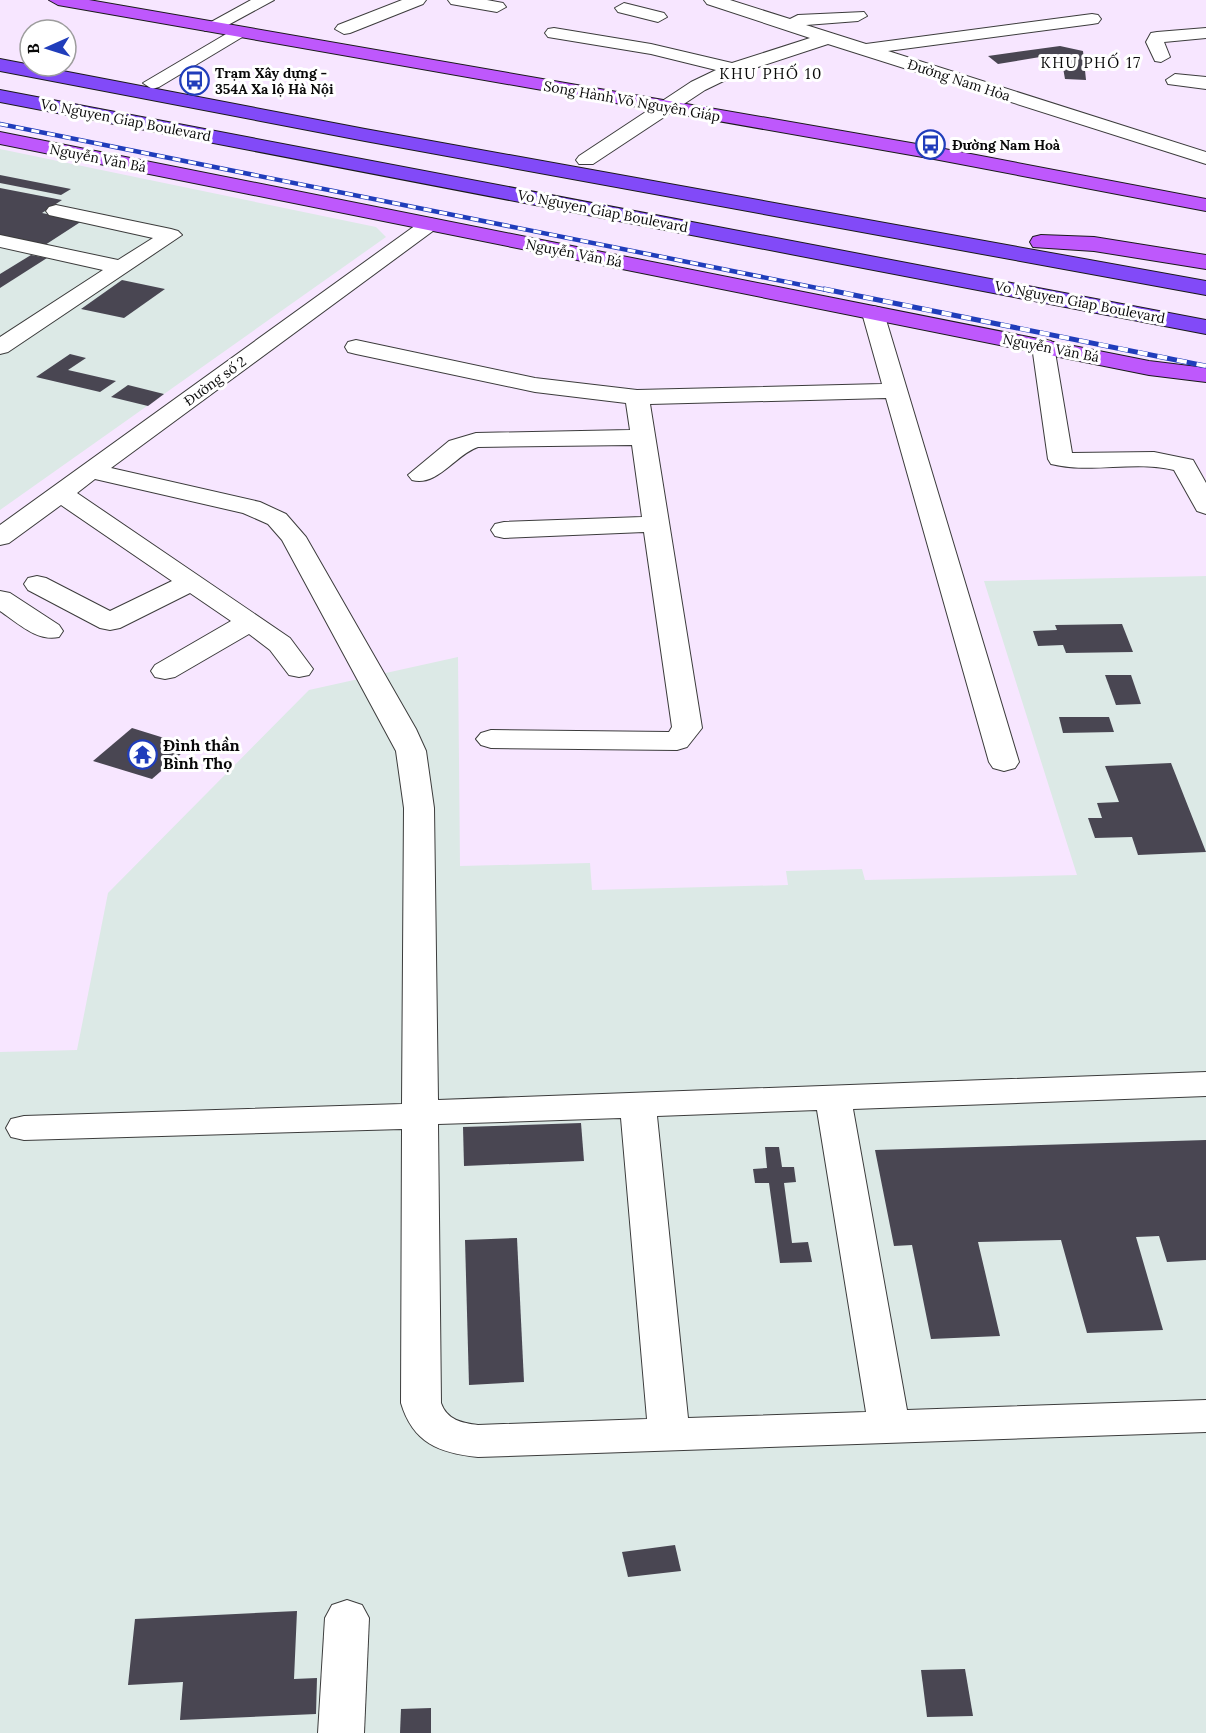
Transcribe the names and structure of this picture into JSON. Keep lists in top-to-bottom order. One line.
{"streets":{"highway":["Vo Nguyen Giap Boulevard"],"main road":["Song Hành Võ Nguyên Giáp","Nguyễn Văn Bá"],"street":["Đường Nam Hòa","Đường số 2"]},"crossings":[["Nguyễn Văn Bá","Đường số 2"]],"districts":["KHU PHỐ 17","KHU PHỐ 10"],"places":{"bus stop":["Trạm Xây dựng - 354A Xa lộ Hà Nội","Đường Nam Hoà"],"temple":["Đình thần Bình Thọ"]},"north":"left"}
